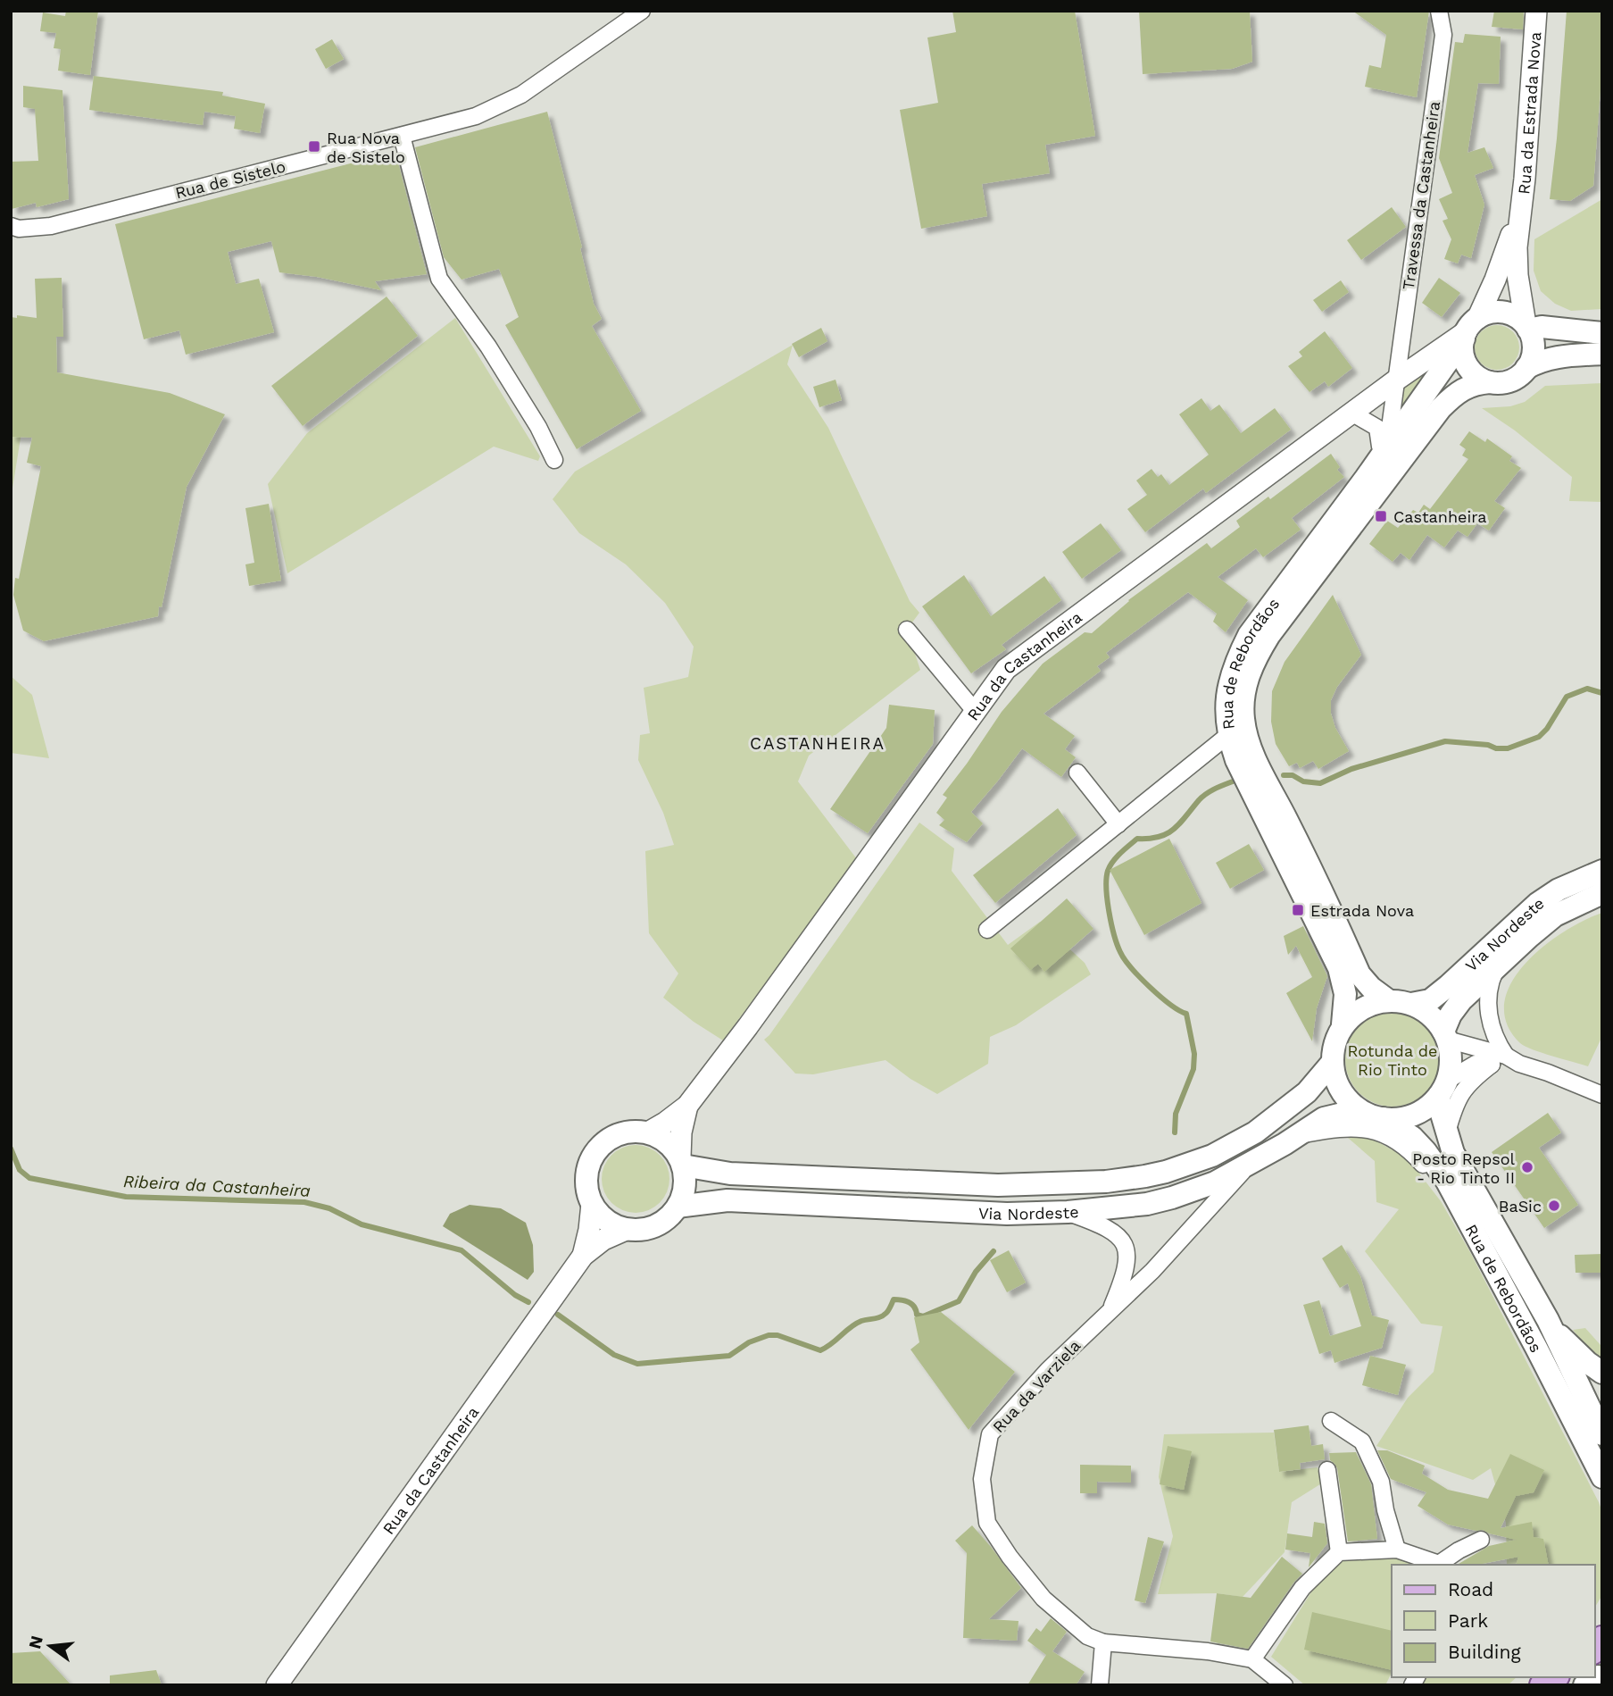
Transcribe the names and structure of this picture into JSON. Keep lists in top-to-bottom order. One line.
{"streets":{"main road":["Rua de Rebordãos","Via Nordeste"],"street":["Rua da Estrada Nova","Rua de Sistelo","Travessa da Castanheira","Rua da Castanheira","Rua da Varziela"]},"crossings":[["Rua da Estrada Nova","Rua de Rebordãos"],["Rua da Estrada Nova","Rua da Castanheira"],["Travessa da Castanheira","Rua de Rebordãos"],["Travessa da Castanheira","Rua da Castanheira"],["Rua de Rebordãos","Rua da Castanheira"],["Rua de Rebordãos","Via Nordeste"],["Rua da Castanheira","Via Nordeste"],["Via Nordeste","Rua da Varziela"]],"districts":["CASTANHEIRA"],"water":["Ribeira da Castanheira"],"parks":["Rotunda de Rio Tinto"],"places":{"transit":["Rua Nova de Sistelo","Castanheira","Estrada Nova"],"other":["Posto Repsol - Rio Tinto II","BaSic"]},"legend":["Road","Park","Building"],"north":"left"}
